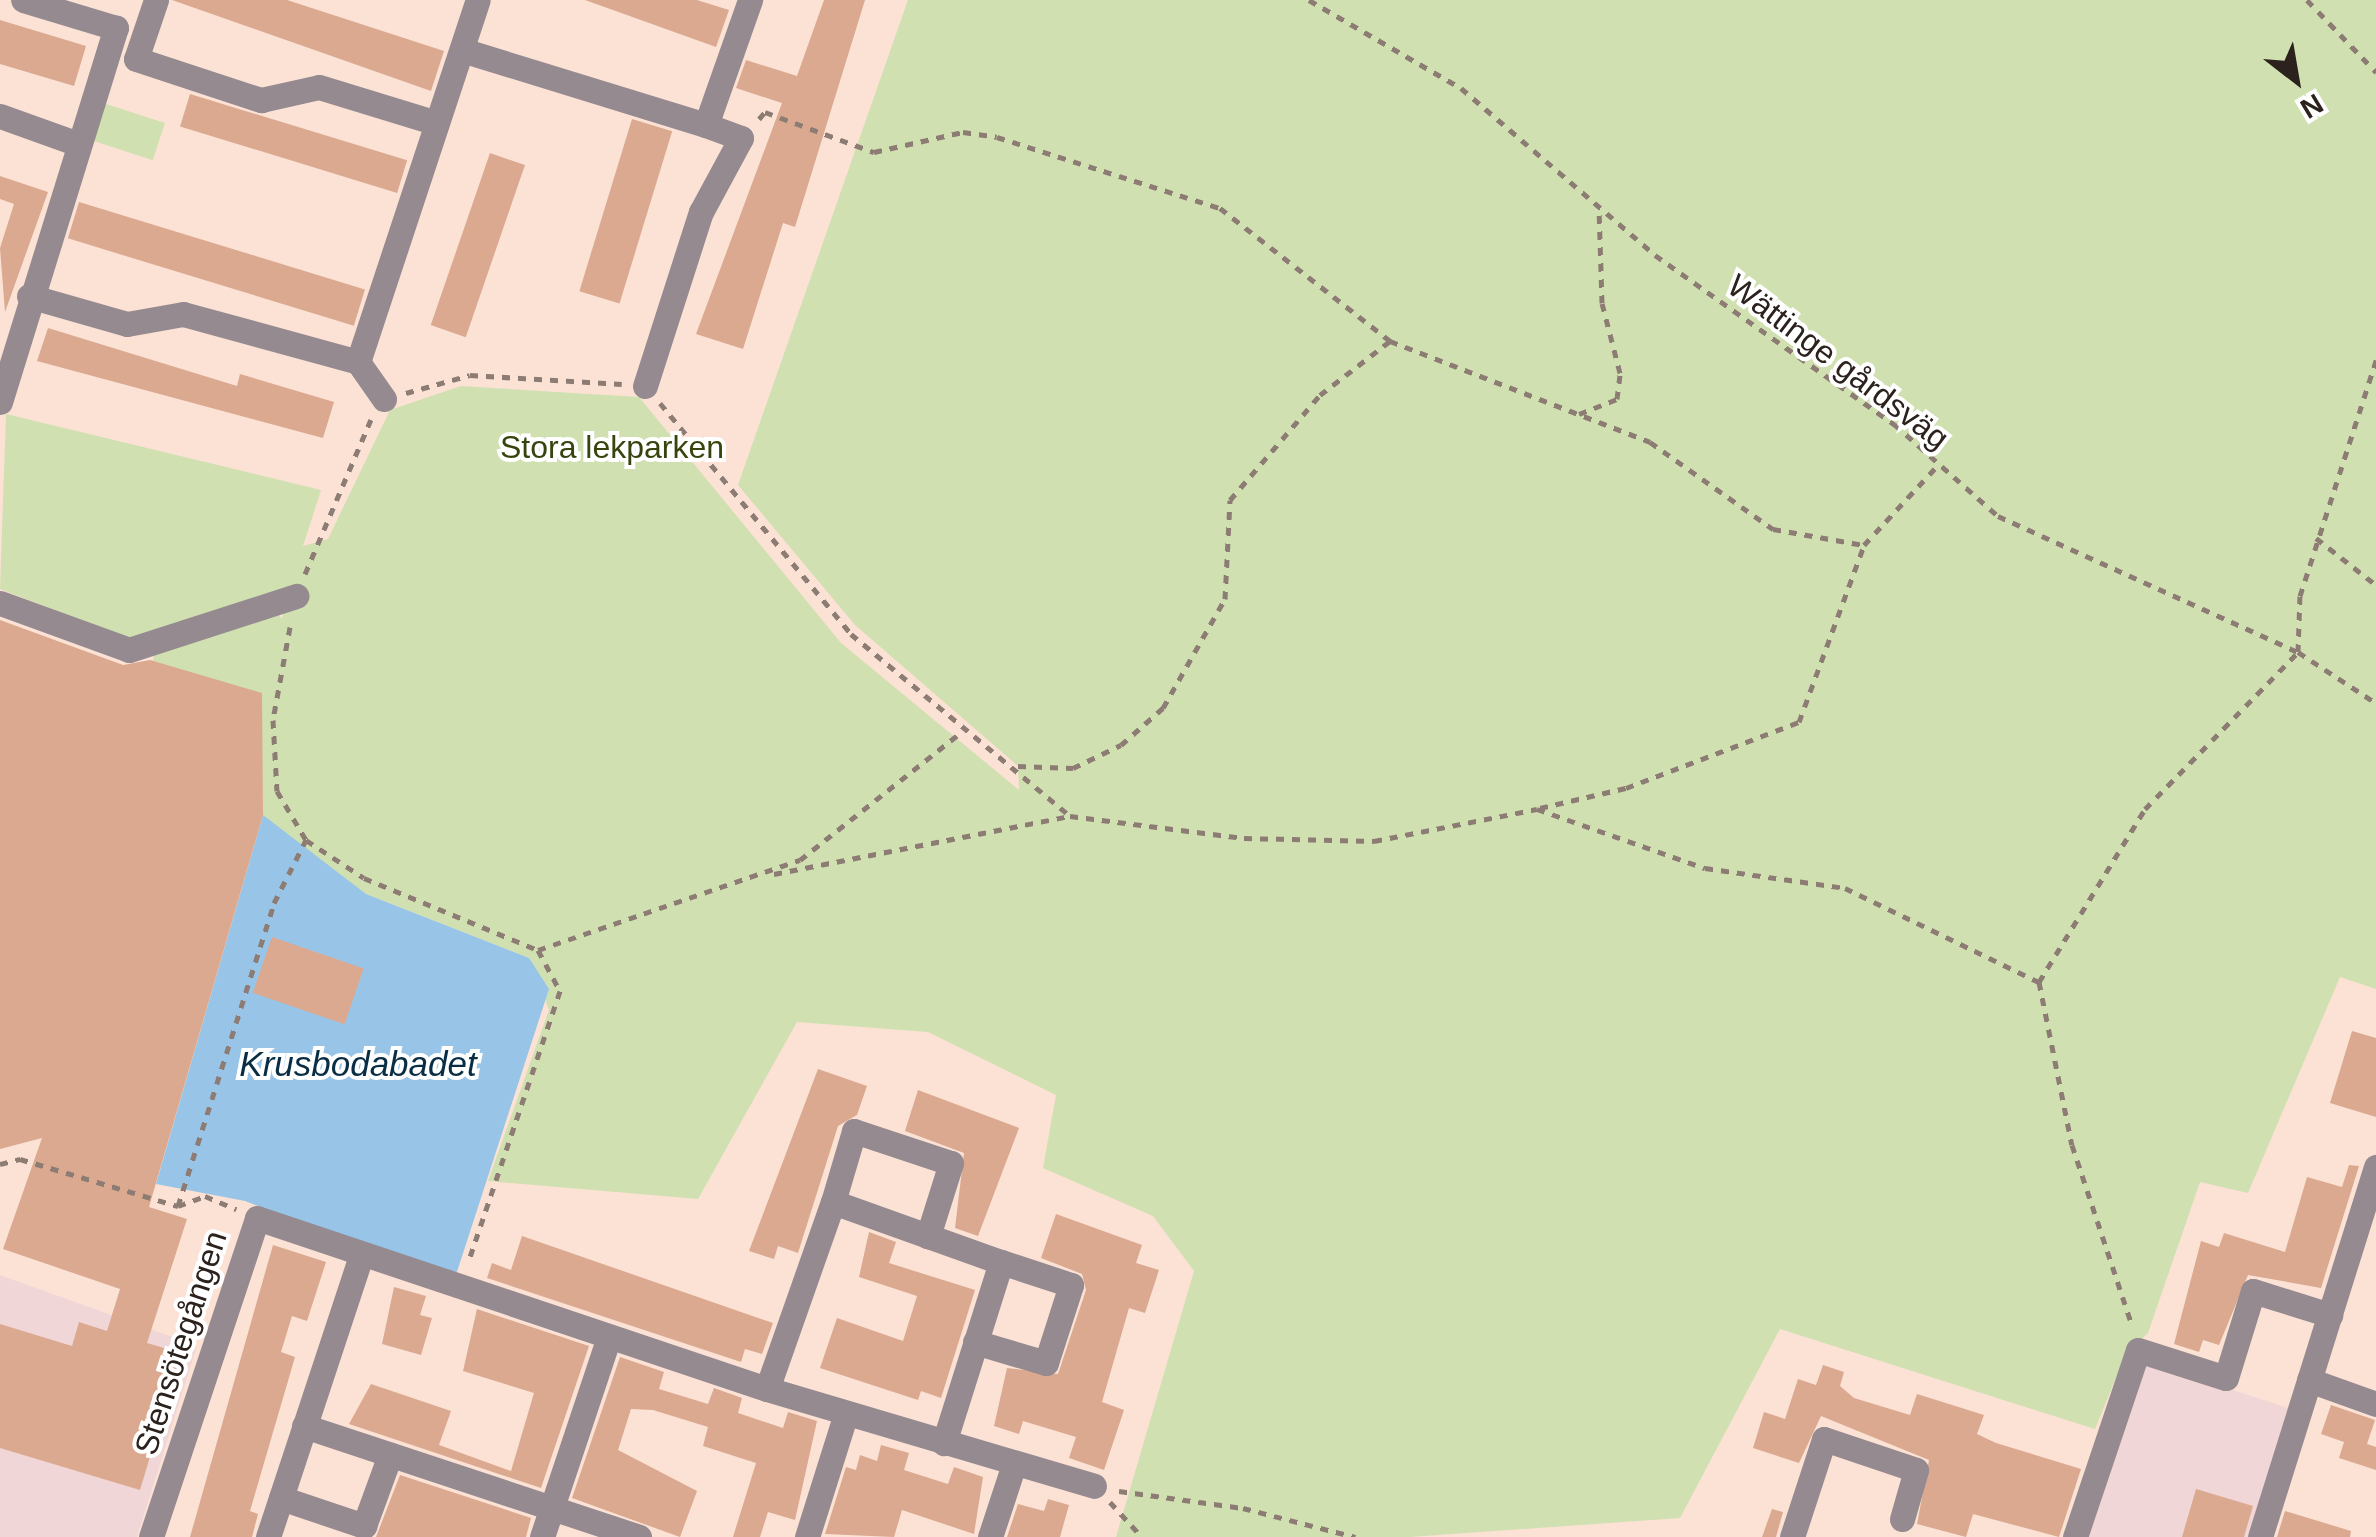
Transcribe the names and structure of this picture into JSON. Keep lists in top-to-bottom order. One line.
{"streets":{"lane":["Stensötegången"],"path":["Wättinge gårdsväg"]},"water":["Krusbodabadet"],"parks":["Stora lekparken"],"north":"bottom right"}
